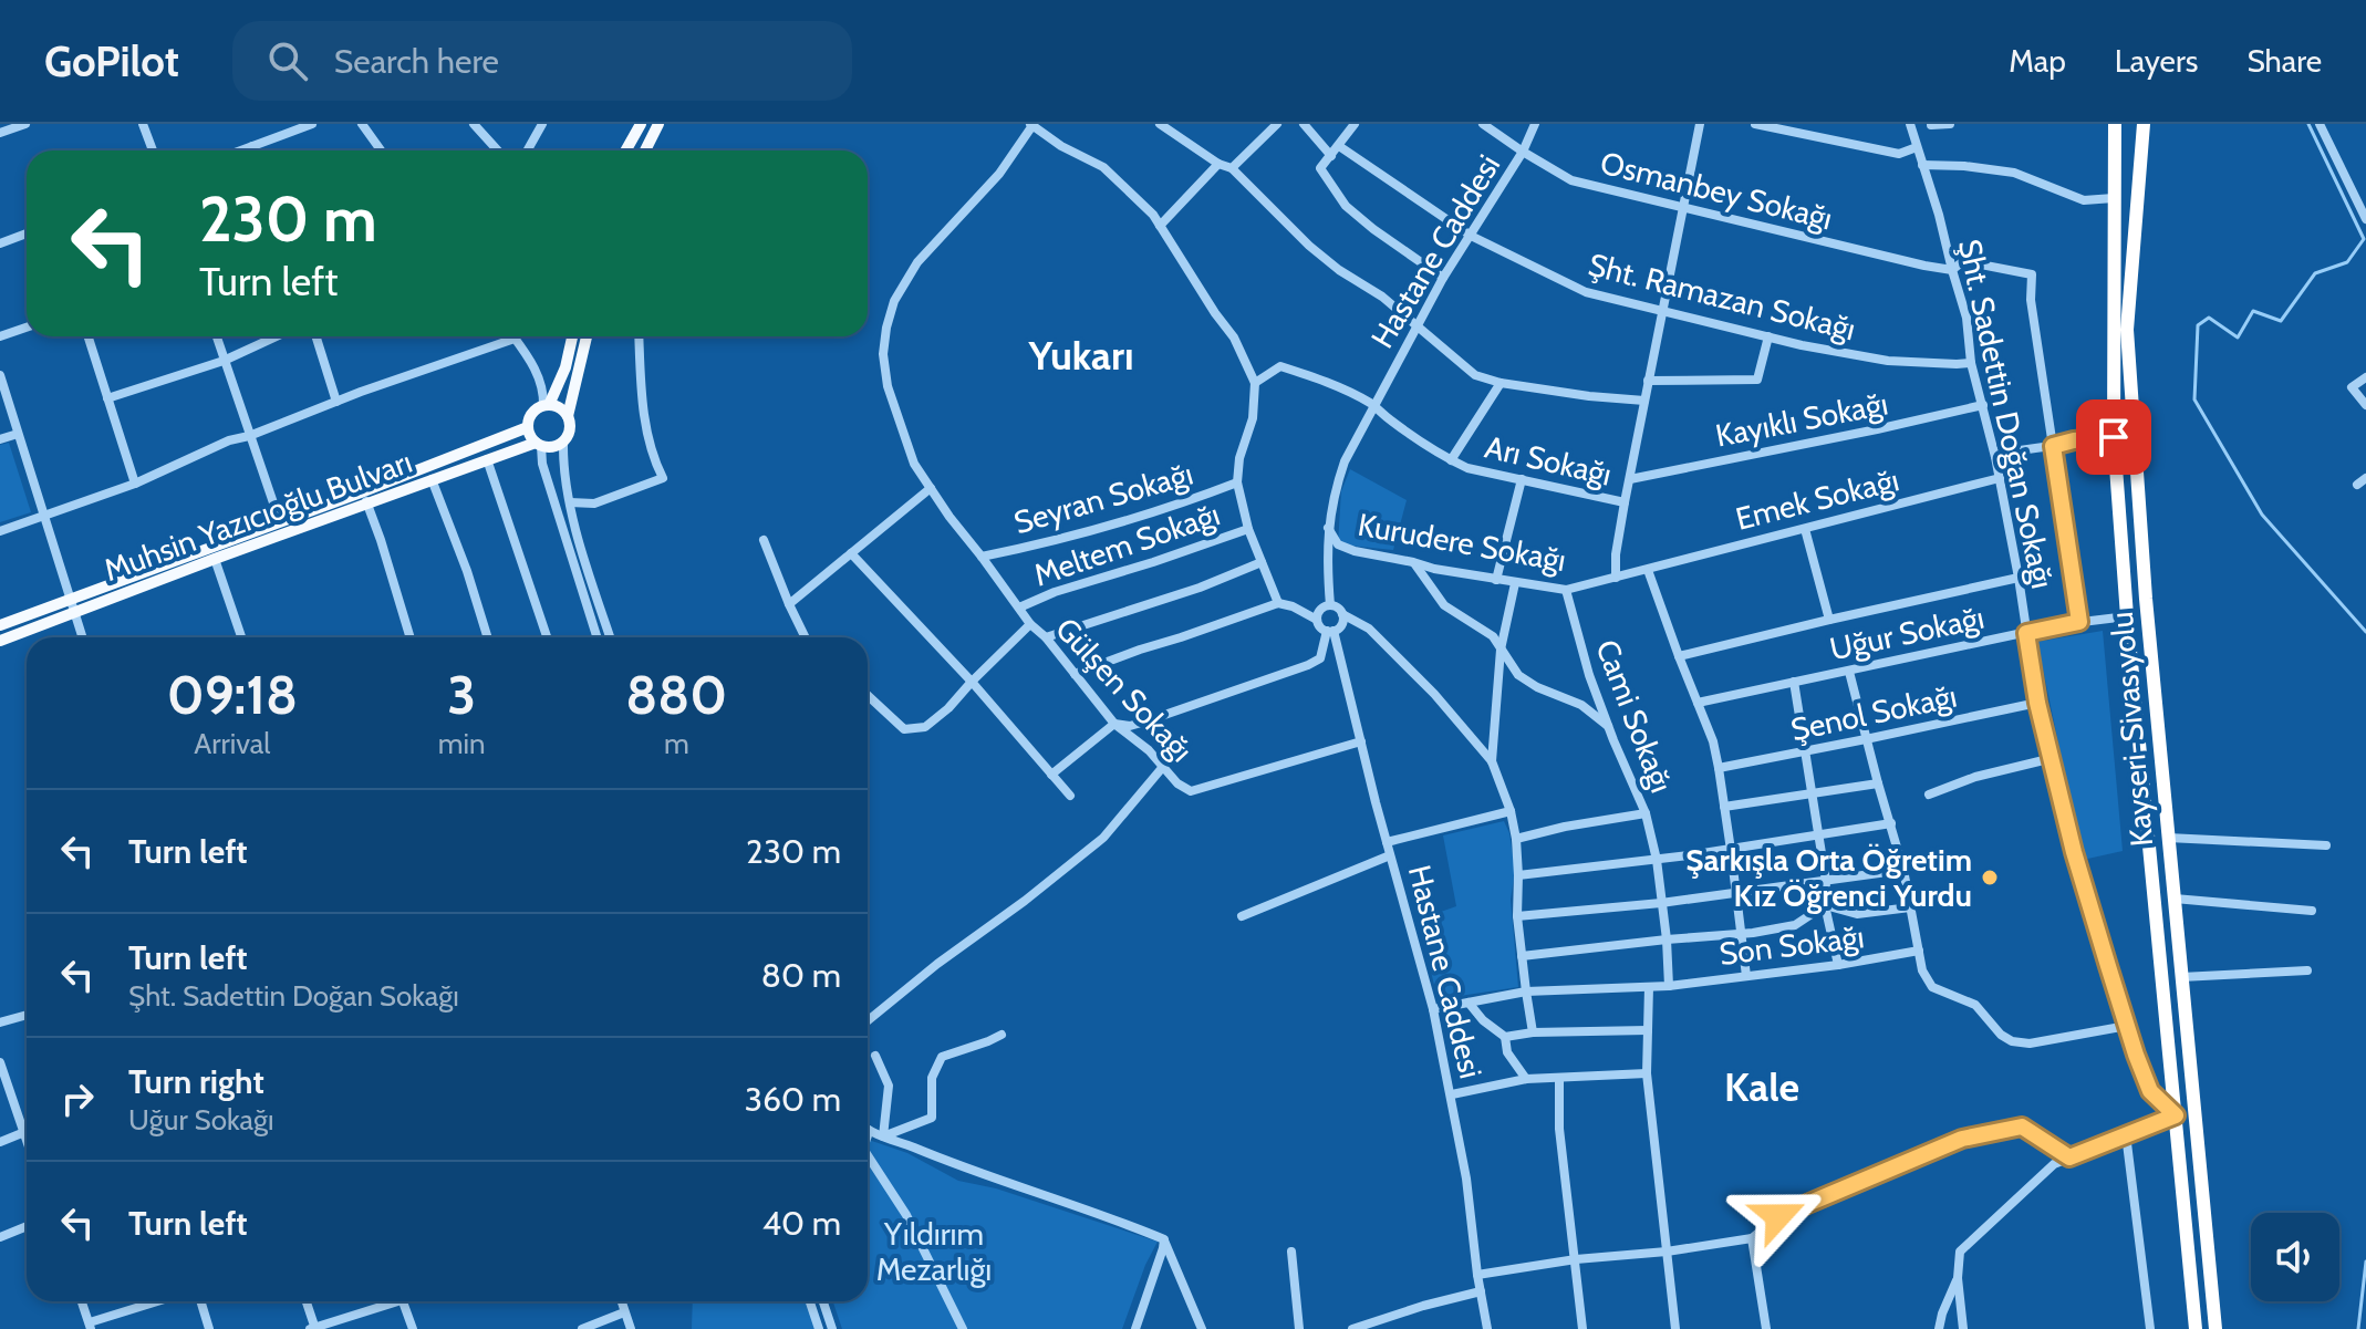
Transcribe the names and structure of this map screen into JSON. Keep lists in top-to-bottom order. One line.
{"streets":{"highway":["Kayseri-Sivas yolu"],"main road":["Muhsin Yazıcıoğlu Bulvarı"],"street":["Osmanbey Sokağı","Hastane Caddesi","Şht. Ramazan Sokağı","Şht. Sadettin Doğan Sokağı","Kayıklı Sokağı","Arı Sokağı","Seyran Sokağı","Emek Sokağı","Kurudere Sokağı","Meltem Sokağı","Uğur Sokağı","Gülşen Sokağı","Şenol Sokağı","Cami Sokağı","Son Sokağı"]},"crossings":[["Osmanbey Sokağı","Hastane Caddesi"],["Osmanbey Sokağı","Şht. Sadettin Doğan Sokağı"],["Hastane Caddesi","Şht. Ramazan Sokağı"],["Hastane Caddesi","Arı Sokağı"],["Hastane Caddesi","Kurudere Sokağı"],["Hastane Caddesi","Gülşen Sokağı"],["Hastane Caddesi","Son Sokağı"],["Şht. Ramazan Sokağı","Şht. Sadettin Doğan Sokağı"],["Şht. Sadettin Doğan Sokağı","Kayıklı Sokağı"],["Şht. Sadettin Doğan Sokağı","Emek Sokağı"],["Şht. Sadettin Doğan Sokağı","Uğur Sokağı"],["Şht. Sadettin Doğan Sokağı","Şenol Sokağı"],["Şht. Sadettin Doğan Sokağı","Kayseri-Sivas yolu"],["Seyran Sokağı","Gülşen Sokağı"],["Emek Sokağı","Kurudere Sokağı"],["Kurudere Sokağı","Cami Sokağı"],["Meltem Sokağı","Gülşen Sokağı"],["Uğur Sokağı","Kayseri-Sivas yolu"],["Cami Sokağı","Son Sokağı"]],"districts":["Yukarı","Kale"],"parks":["Yıldırım Mezarlığı"],"places":["Şarkışla Orta Öğretim Kız Öğrenci Yurdu"],"page":{"header":"GoPilot","search":"Search here","nav":["Map","Layers","Share"],"turn":["230 m","Turn left"],"eta":["09:18","Arrival","3","min","880","m"],"list":[{"name":"Turn left","value":"230 m"},{"name":"Turn left","note":"Şht. Sadettin Doğan Sokağı","value":"80 m"},{"name":"Turn right","note":"Uğur Sokağı","value":"360 m"},{"name":"Turn left","value":"40 m"}]}}
